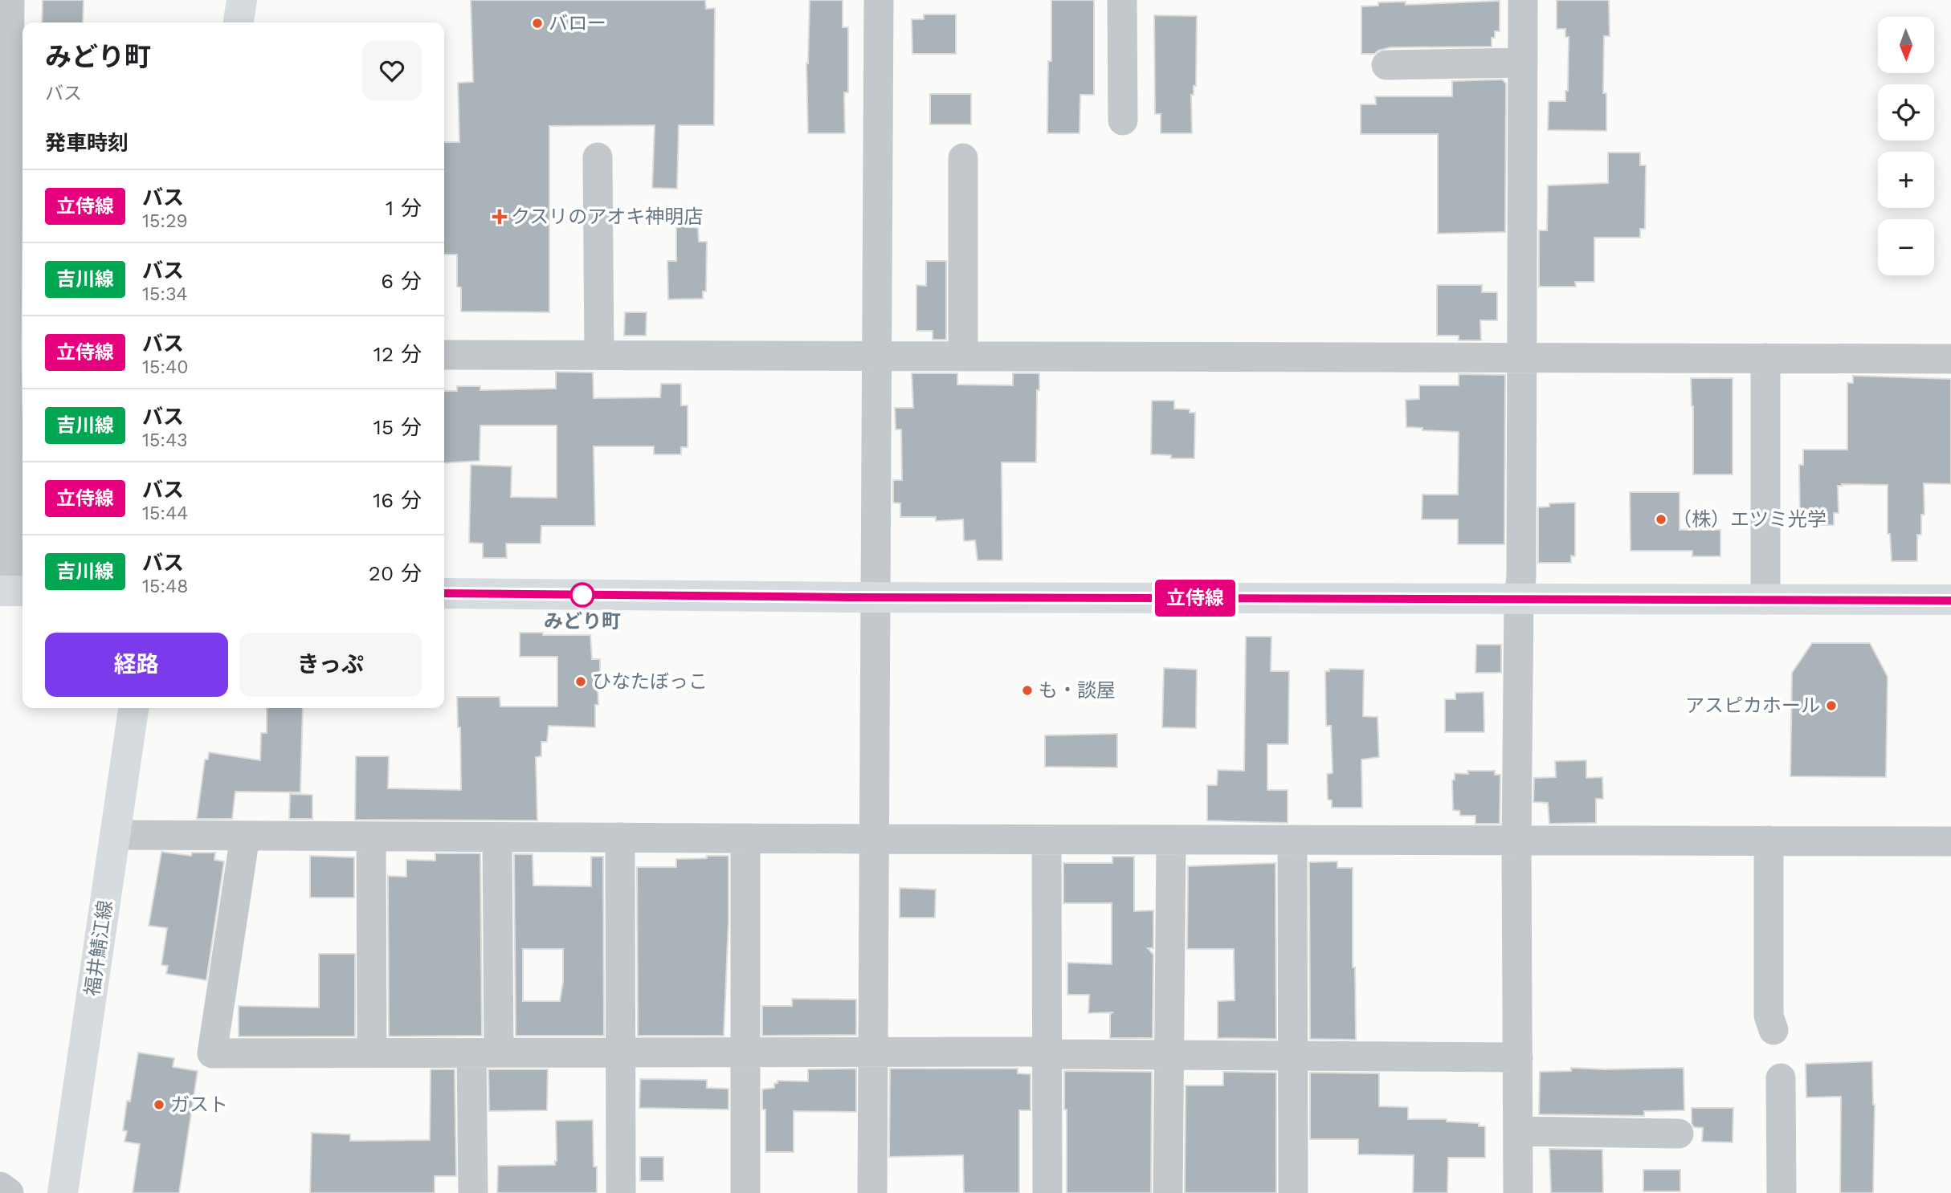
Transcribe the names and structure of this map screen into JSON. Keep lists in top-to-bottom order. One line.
{"streets":{"main road":["福井鯖江線"]},"places":{"other":["バロー","（株）エツミ光学","みどり町","ひなたぼっこ","も・談屋","アスピカホール","ガスト"],"health":["クスリのアオキ神明店"]},"lines":["bus line 立侍線"],"north":"bottom","page":{"on_map":"立侍線","map_buttons":["+","−"],"heading":[["みどり町","バス"],"発車時刻"],"list":[{"mark":"立侍線","name":"バス","note":"15:29","value":"1 分"},{"mark":"吉川線","name":"バス","note":"15:34","value":"6 分"},{"mark":"立侍線","name":"バス","note":"15:40","value":"12 分"},{"mark":"吉川線","name":"バス","note":"15:43","value":"15 分"},{"mark":"立侍線","name":"バス","note":"15:44","value":"16 分"},{"mark":"吉川線","name":"バス","note":"15:48","value":"20 分"}],"buttons":["経路","きっぷ"]}}
